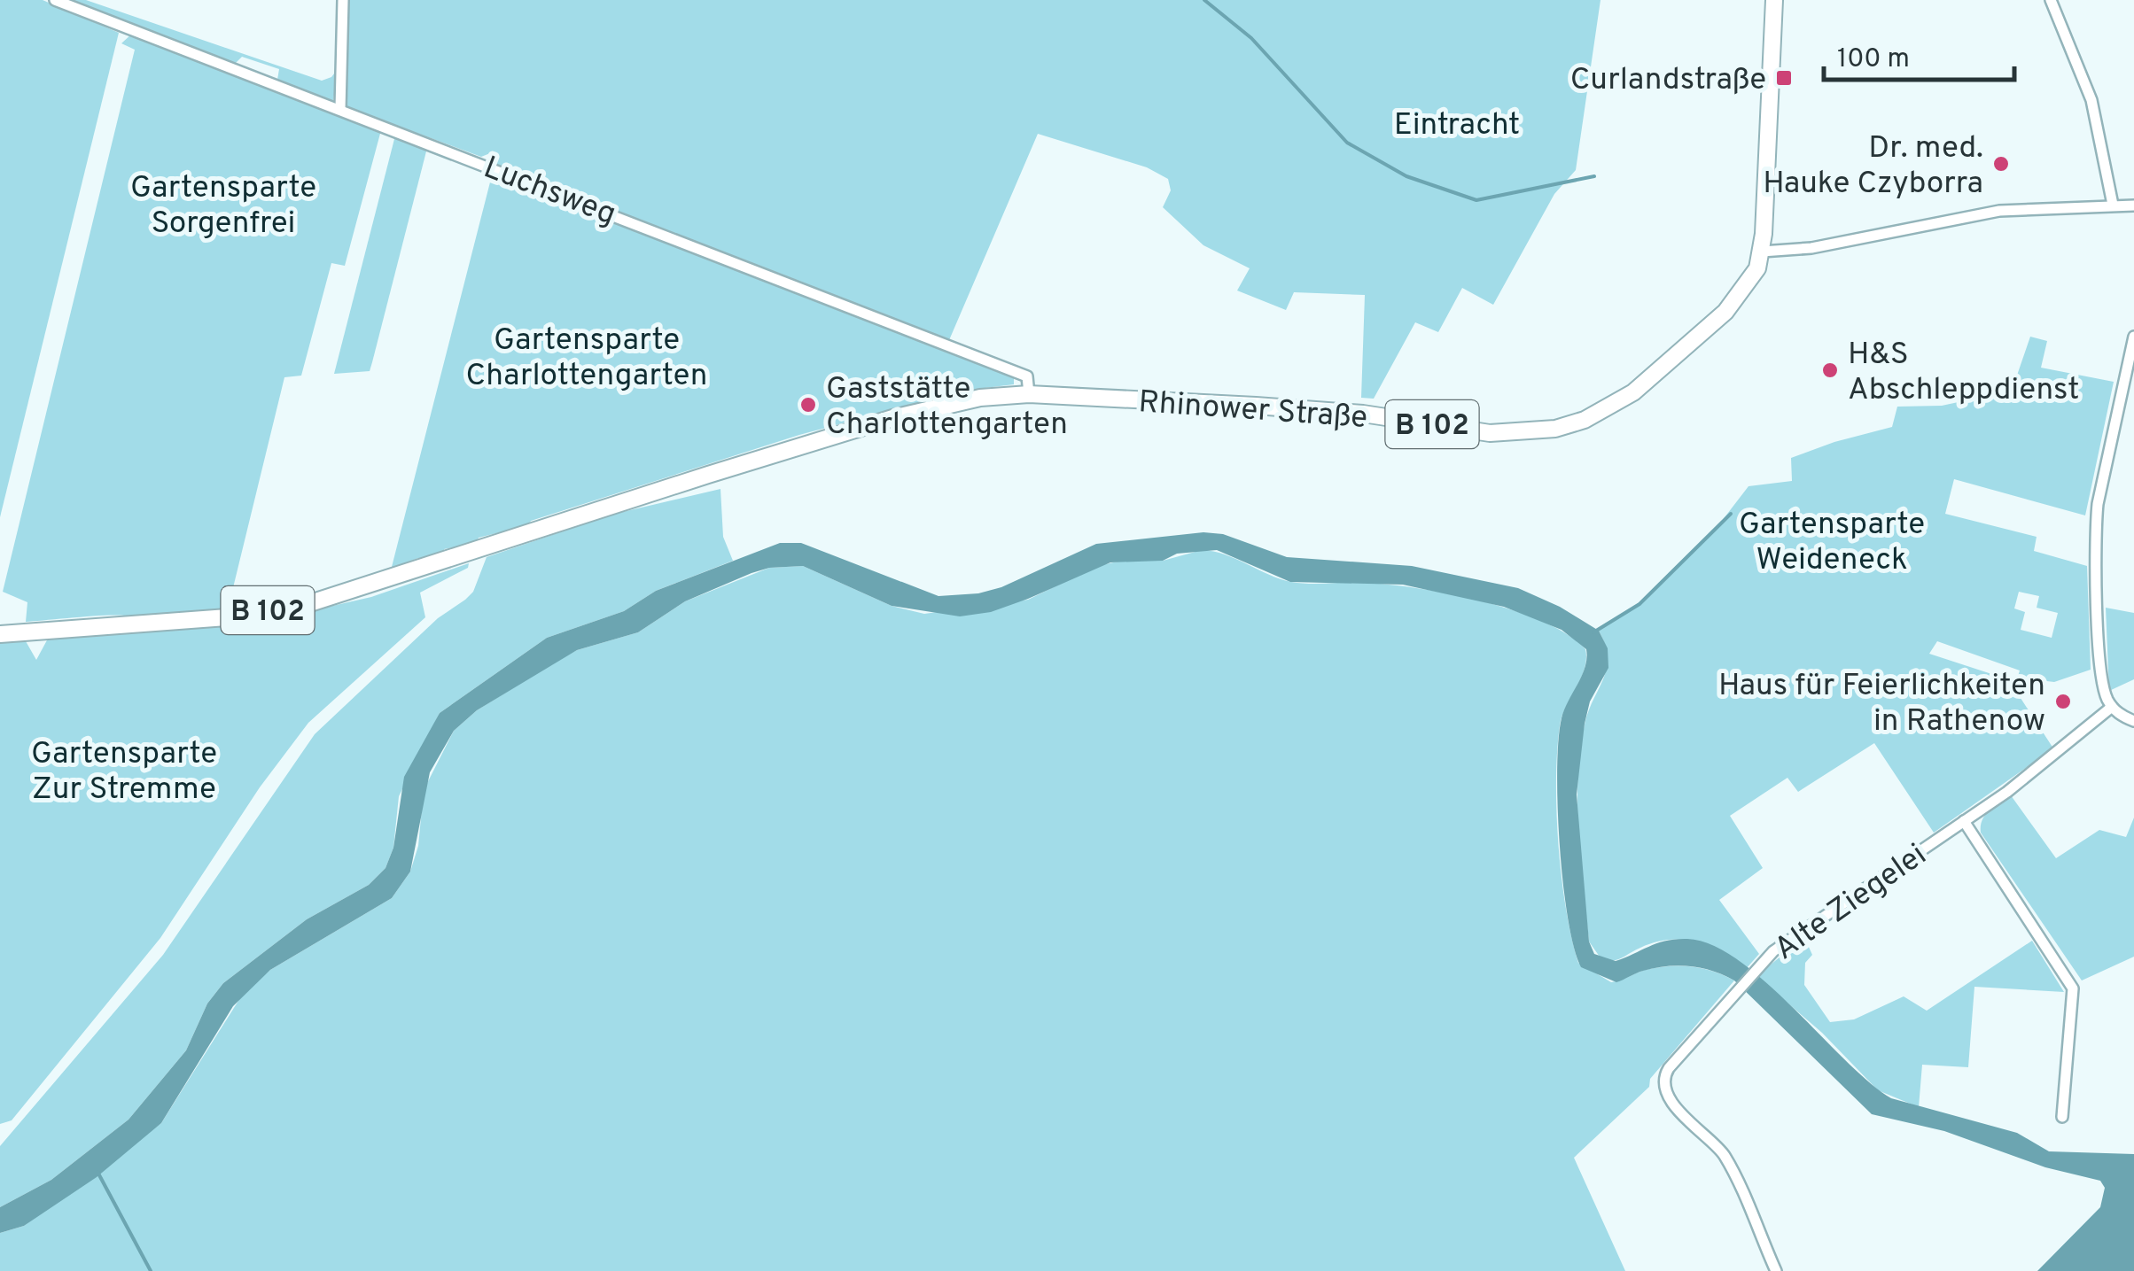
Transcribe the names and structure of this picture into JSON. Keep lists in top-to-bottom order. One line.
{"streets":{"main road":["Rhinower Straße","B 102"],"street":["Luchsweg","Alte Ziegelei"]},"crossings":[["Luchsweg","Rhinower Straße"],["Rhinower Straße","B 102"]],"parks":["Eintracht","Gartensparte Sorgenfrei","Gartensparte Charlottengarten","Gartensparte Weideneck","Gartensparte Zur Stremme"],"places":{"transit":["Curlandstraße"],"other":["Dr. med. Hauke Czyborra","H&S Abschleppdienst","Gaststätte Charlottengarten","Haus für Feierlichkeiten in Rathenow"]},"scale_bar":"100 m"}
